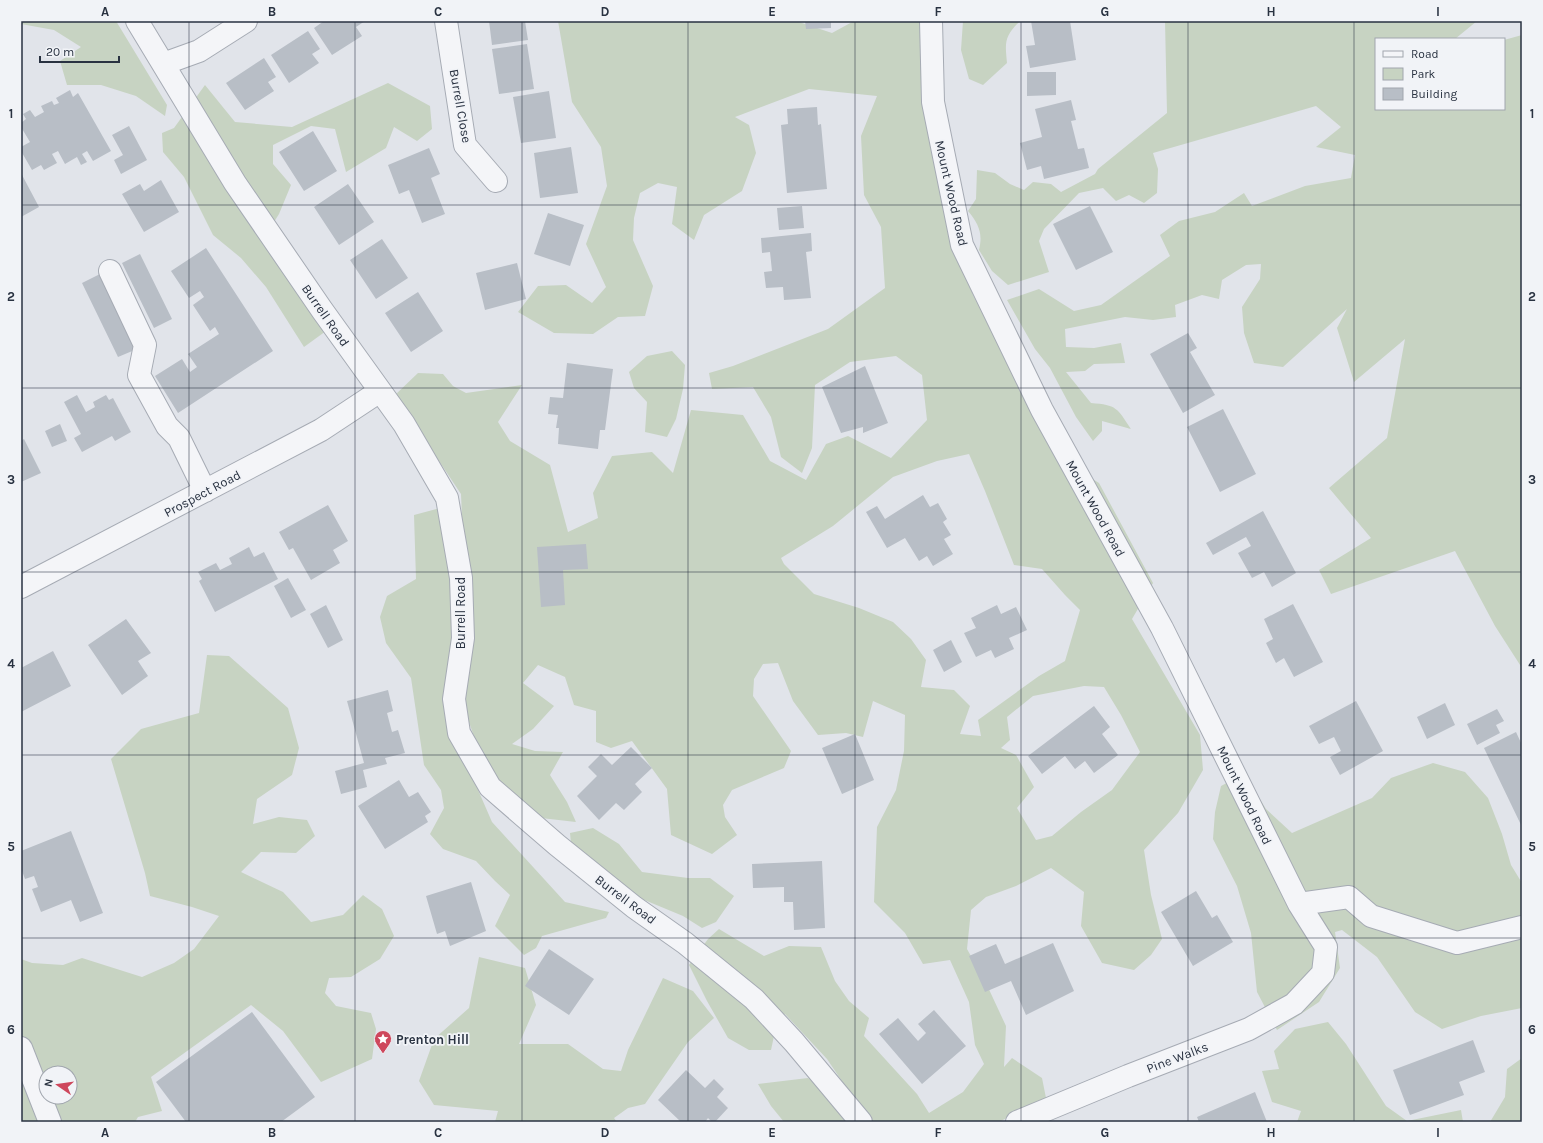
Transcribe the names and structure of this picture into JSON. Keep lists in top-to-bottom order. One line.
{"streets":{"street":["Burrell Close","Mount Wood Road","Burrell Road","Prospect Road","Pine Walks"]},"crossings":[["Mount Wood Road","Pine Walks"],["Burrell Road","Prospect Road"]],"places":{"place":["Prenton Hill"]},"legend":["Road","Park","Building"],"scale_bar":"20 m","north":"left","grid":{"columns":["A","B","C","D","E","F","G","H","I"],"rows":["1","2","3","4","5","6"]}}
